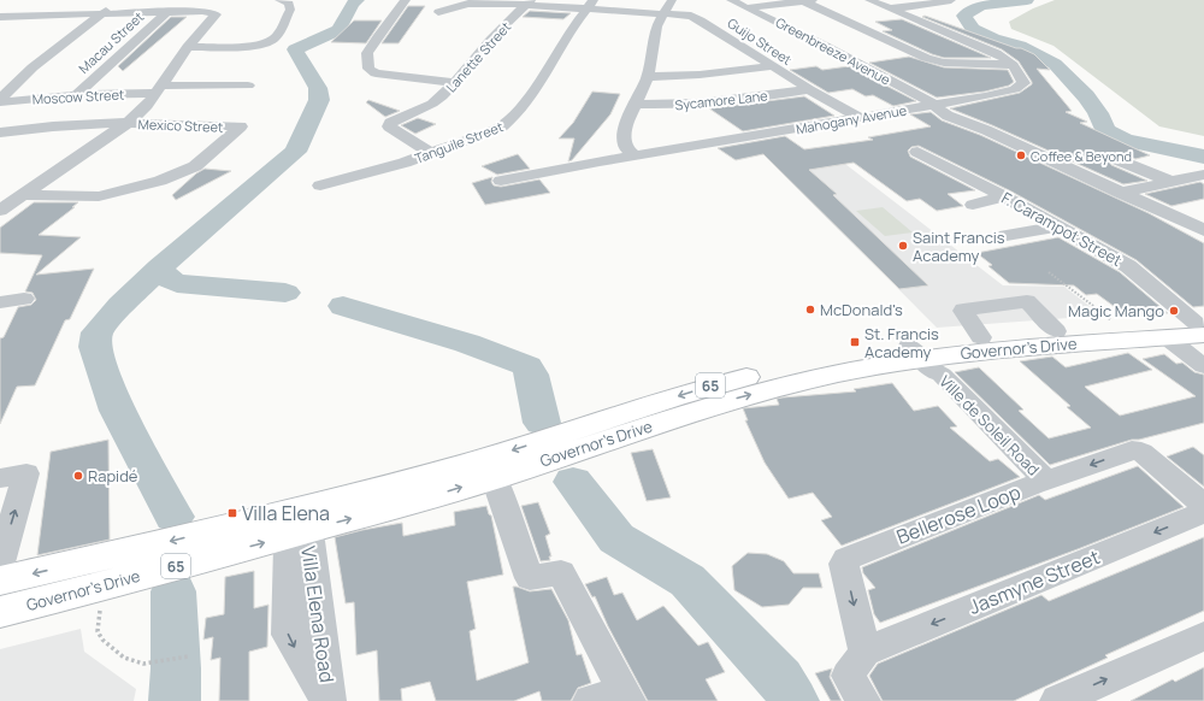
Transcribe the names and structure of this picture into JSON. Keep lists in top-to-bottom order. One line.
{"streets":{"main road":["Governor's Drive","65"],"street":["Guijo Street","Macau Street","Greenbreeze Avenue","Lanette Street","Moscow Street","Sycamore Lane","Mahogany Avenue","Mexico Street","Tanguile Street","F. Carampot Street","Ville de Soleil Road","Bellerose Loop","Jasmyne Street","Villa Elena Road"]},"crossings":[["Guijo Street","Lanette Street"],["Guijo Street","Sycamore Lane"],["Guijo Street","Mahogany Avenue"],["Guijo Street","Tanguile Street"],["Macau Street","Moscow Street"],["Greenbreeze Avenue","Mahogany Avenue"],["Lanette Street","Tanguile Street"],["F. Carampot Street","Governor's Drive"],["Governor's Drive","Ville de Soleil Road"],["Governor's Drive","Villa Elena Road"],["Ville de Soleil Road","Bellerose Loop"],["Bellerose Loop","Jasmyne Street"]],"places":{"other":["Coffee & Beyond","Saint Francis Academy","McDonald's","Magic Mango","Rapidé"],"transit":["St. Francis Academy","Villa Elena"]}}
